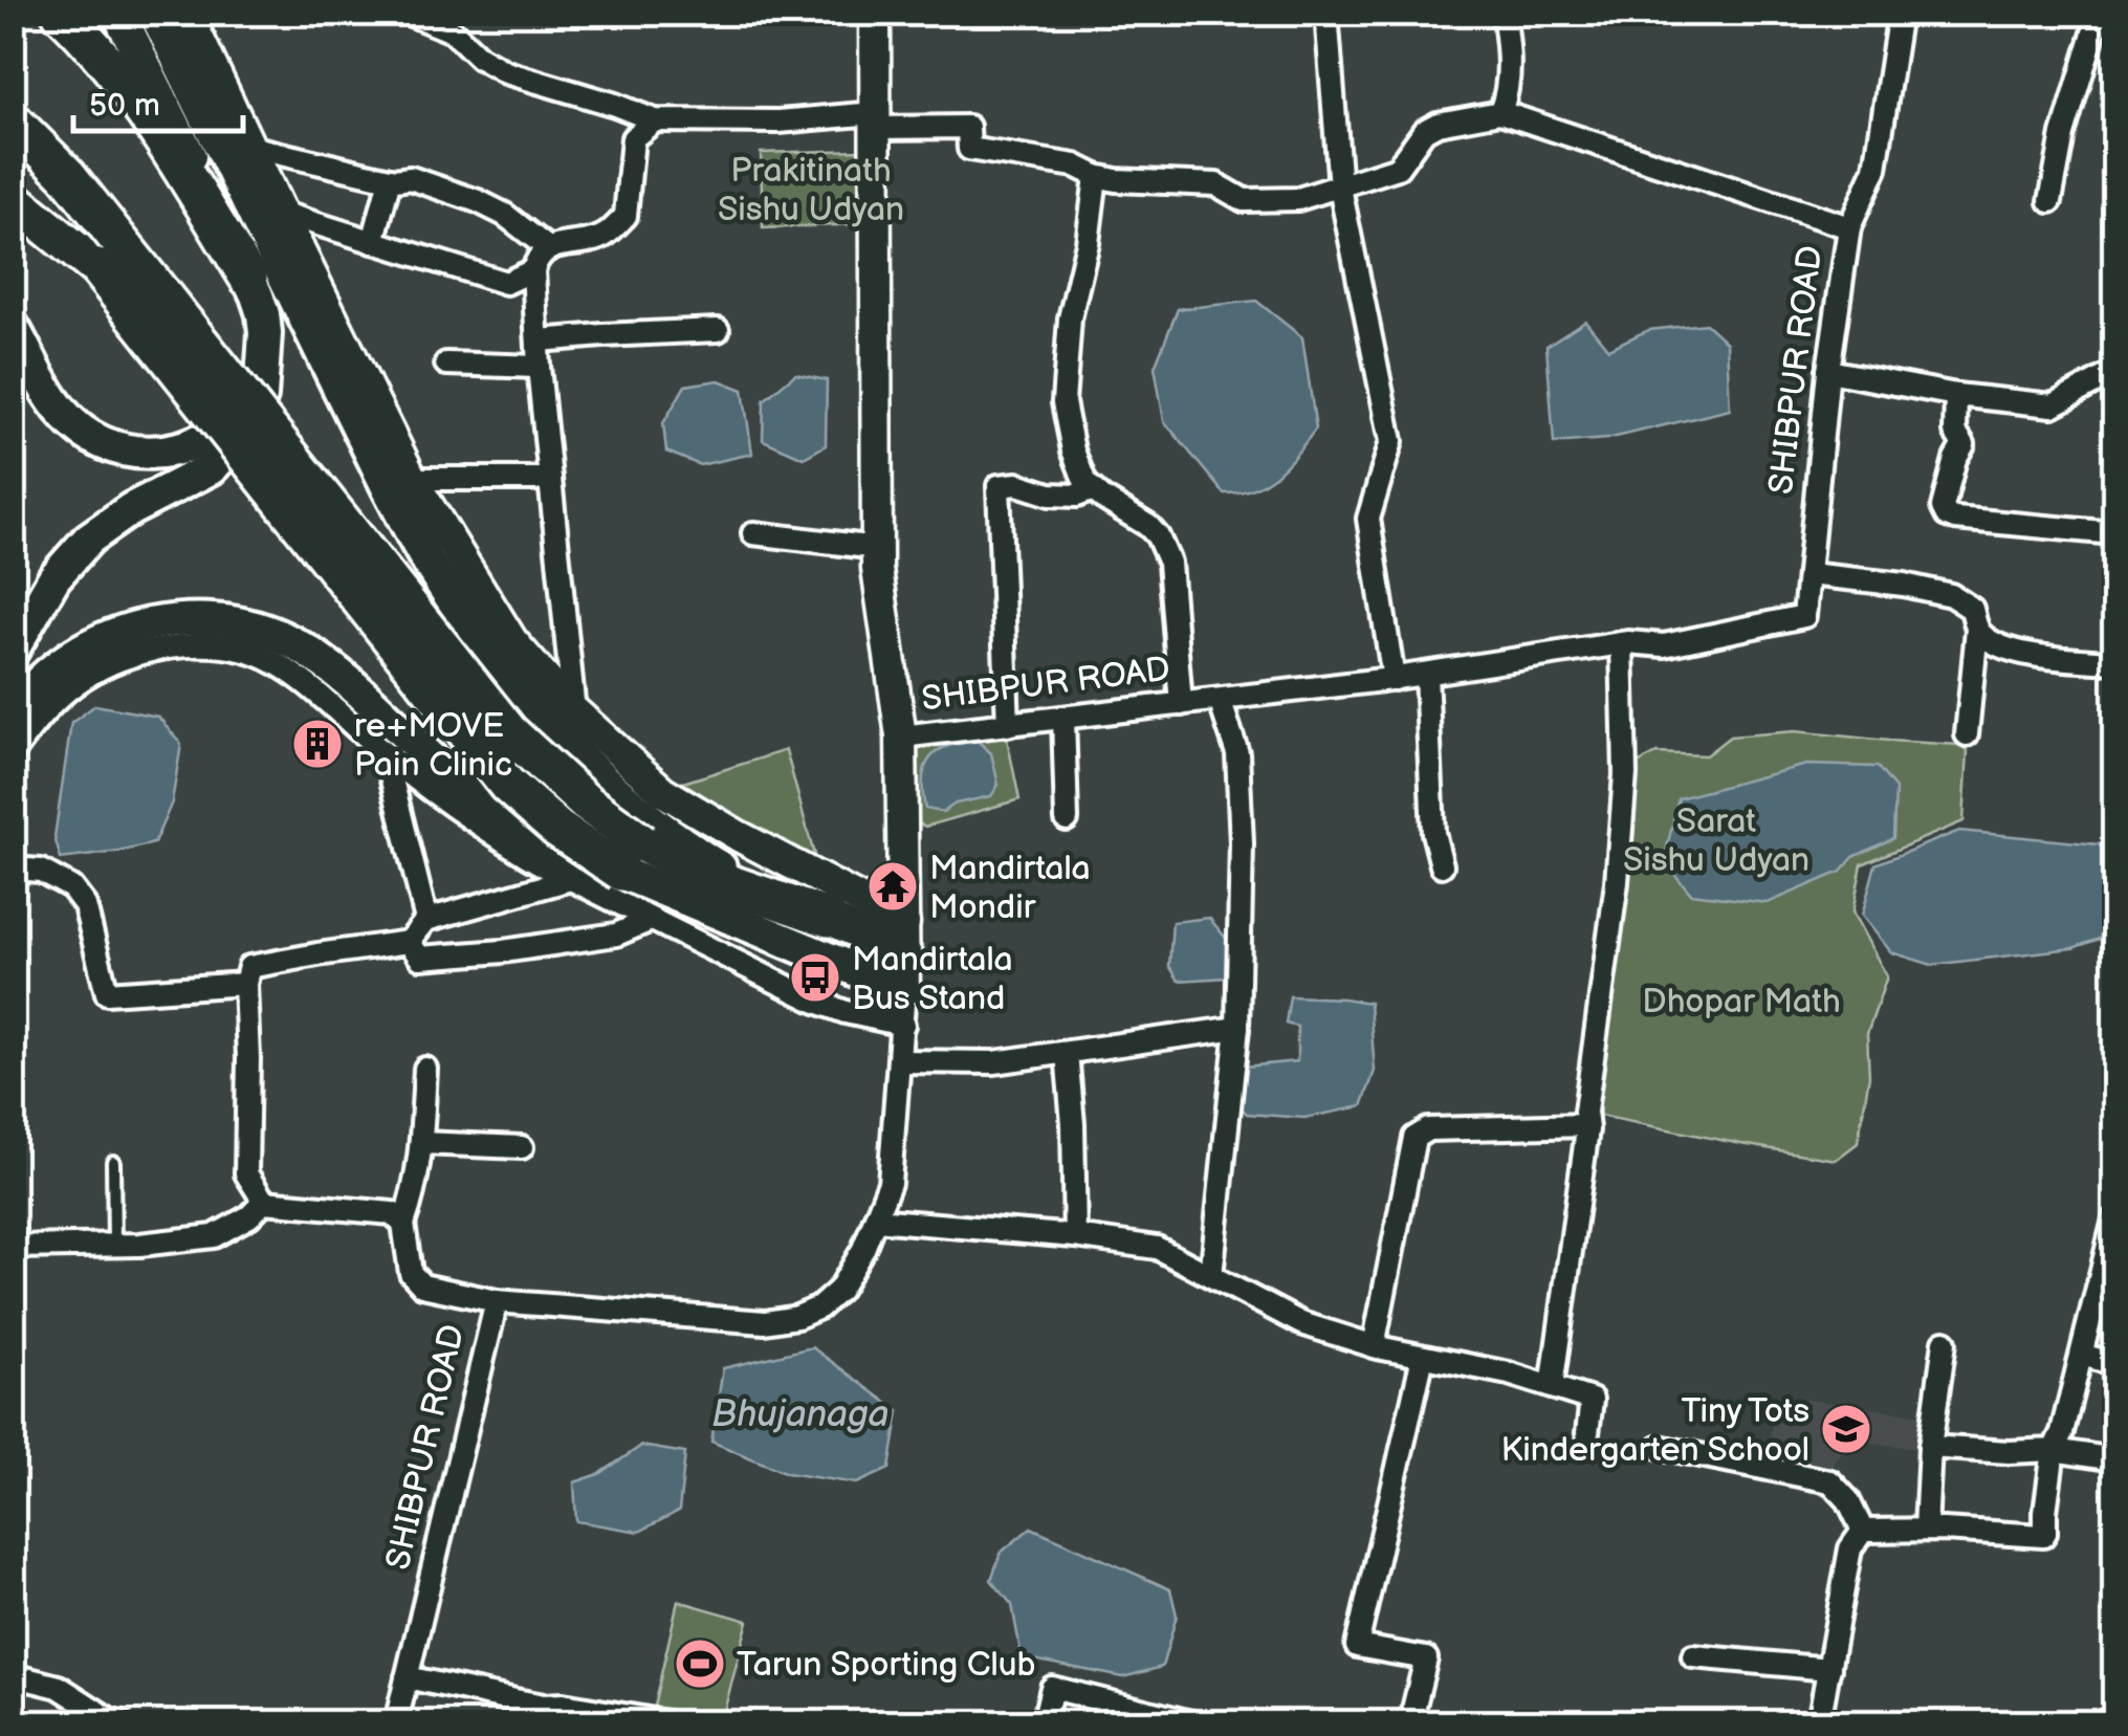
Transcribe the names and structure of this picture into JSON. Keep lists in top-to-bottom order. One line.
{"streets":{"street":["SHIBPUR ROAD"]},"water":["Bhujanaga"],"parks":["Prakitinath Sishu Udyan","Sarat Sishu Udyan","Dhopar Math"],"places":{"building":["re+MOVE Pain Clinic"],"temple":["Mandirtala Mondir"],"bus stop":["Mandirtala Bus Stand"],"school or university":["Tiny Tots Kindergarten School"],"sports":["Tarun Sporting Club"]},"scale_bar":"50 m"}
